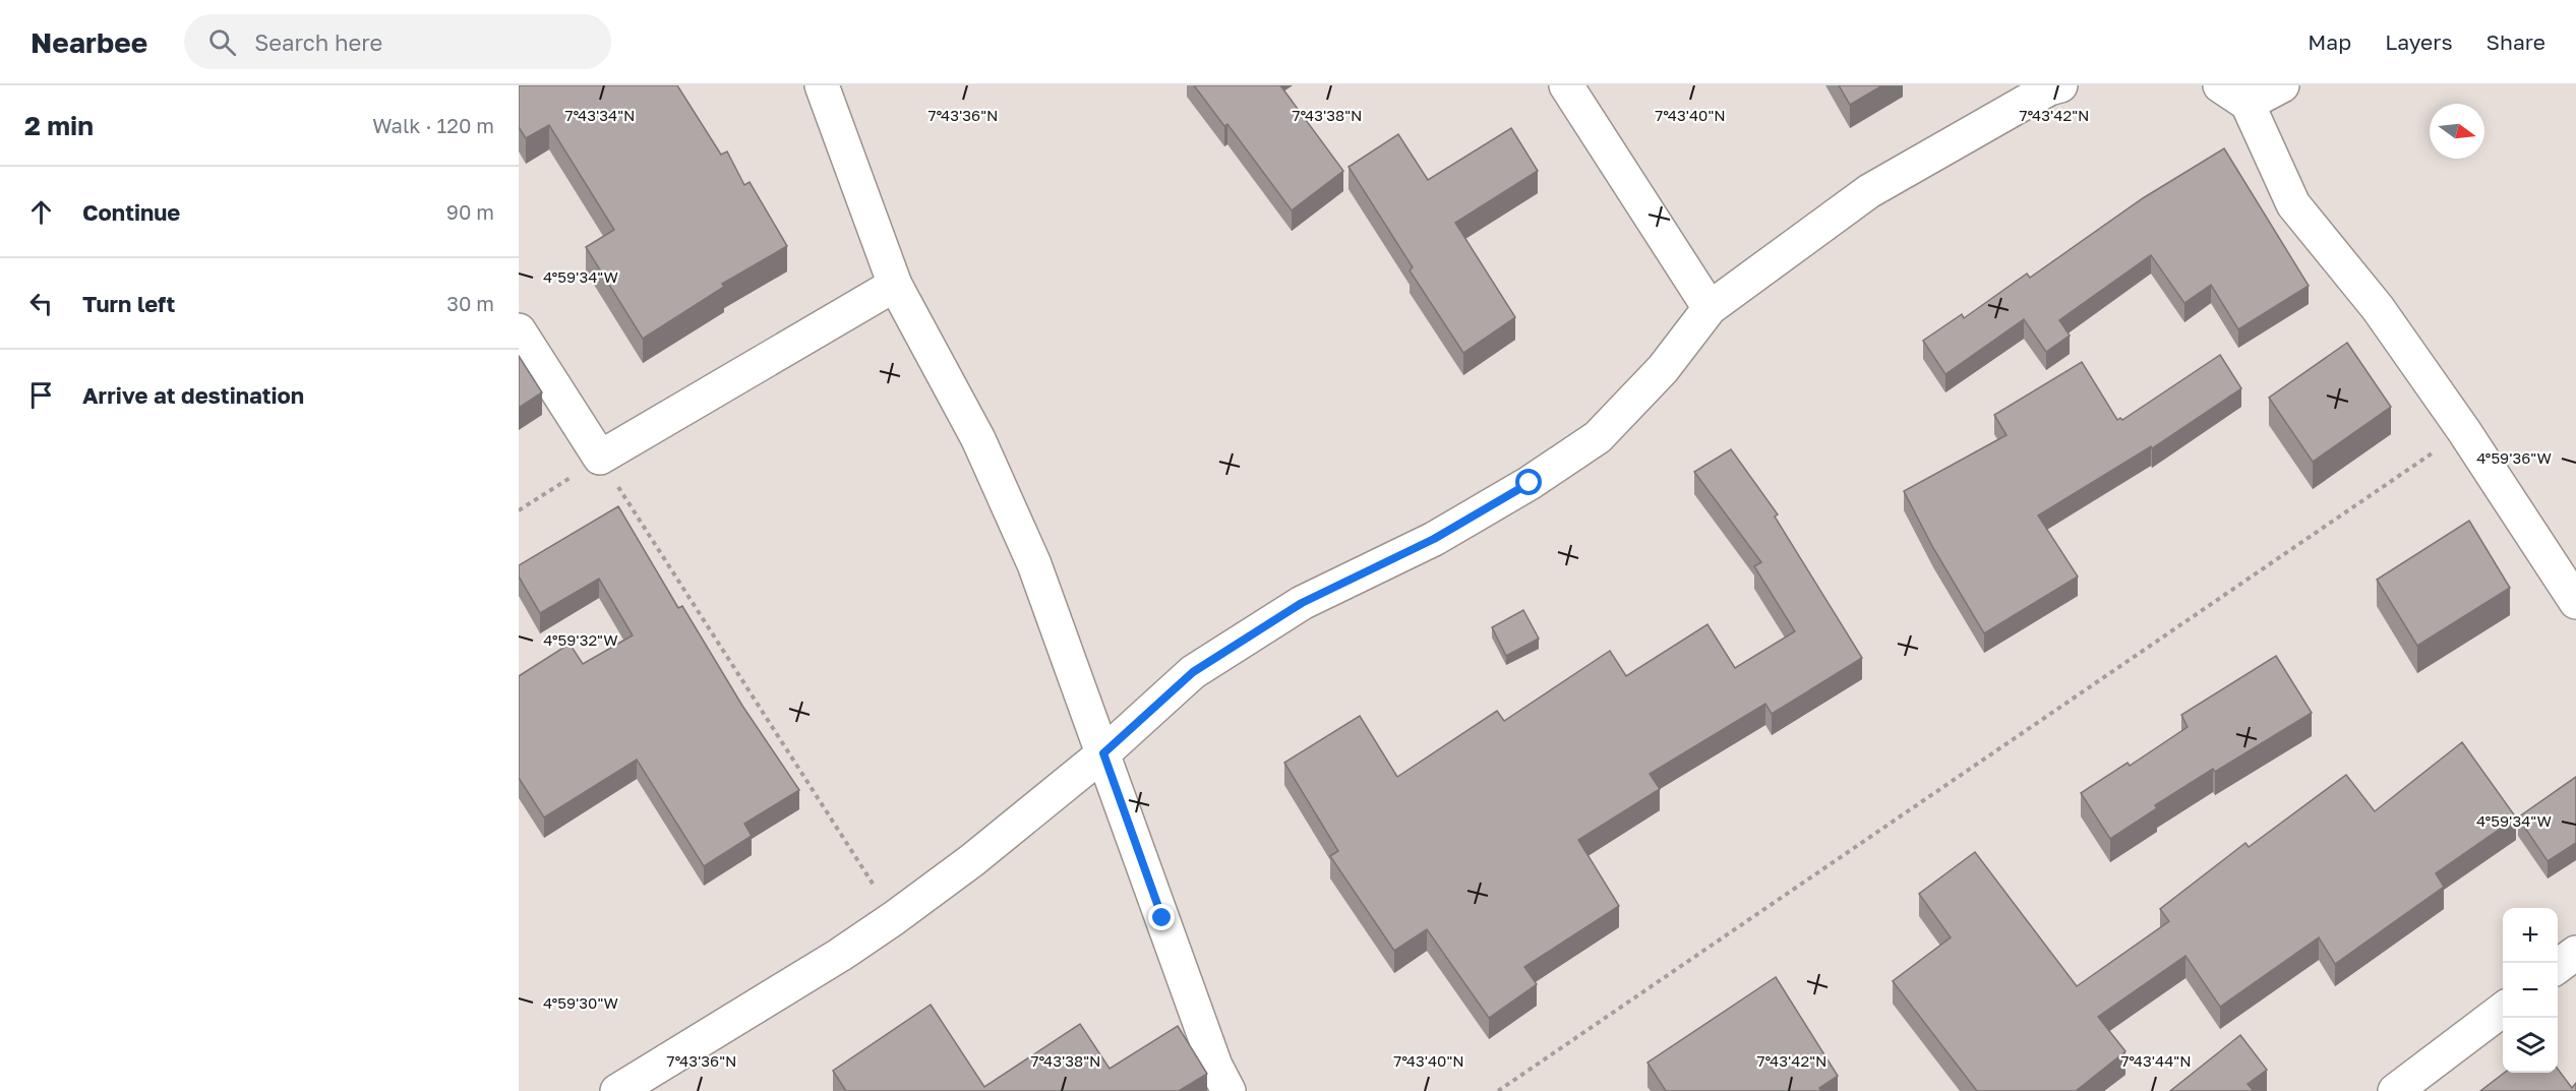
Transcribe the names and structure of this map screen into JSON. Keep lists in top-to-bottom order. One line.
{"north":"right","page":{"header":"Nearbee","search":"Search here","nav":["Map","Layers","Share"],"heading":["2 min","Walk · 120 m"],"list":[["Continue","90 m"],["Turn left","30 m"],"Arrive at destination"],"map_buttons":["+","−"]},"coordinates":["7°43'34\"N","7°43'36\"N","7°43'38\"N","7°43'40\"N","7°43'42\"N","4°59'34\"W","4°59'36\"W","4°59'32\"W","4°59'30\"W","7°43'44\"N"]}
